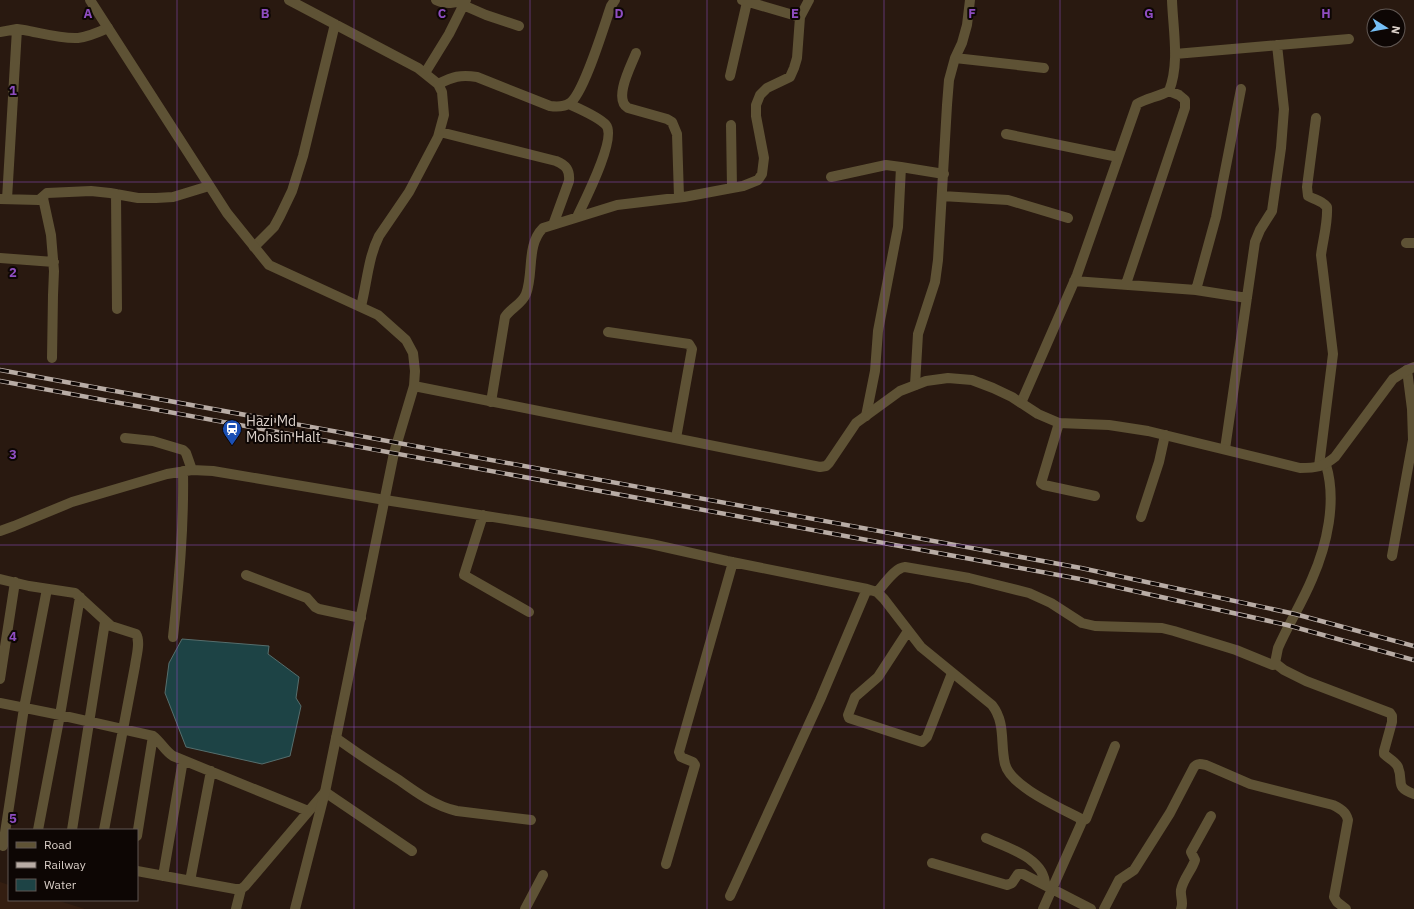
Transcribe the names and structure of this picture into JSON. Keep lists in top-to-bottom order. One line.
{"places":{"station":["Hazi Md Mohsin Halt"]},"legend":["Road","Railway","Water"],"north":"right","grid":{"columns":["A","B","C","D","E","F","G","H"],"rows":["1","2","3","4","5"]}}
